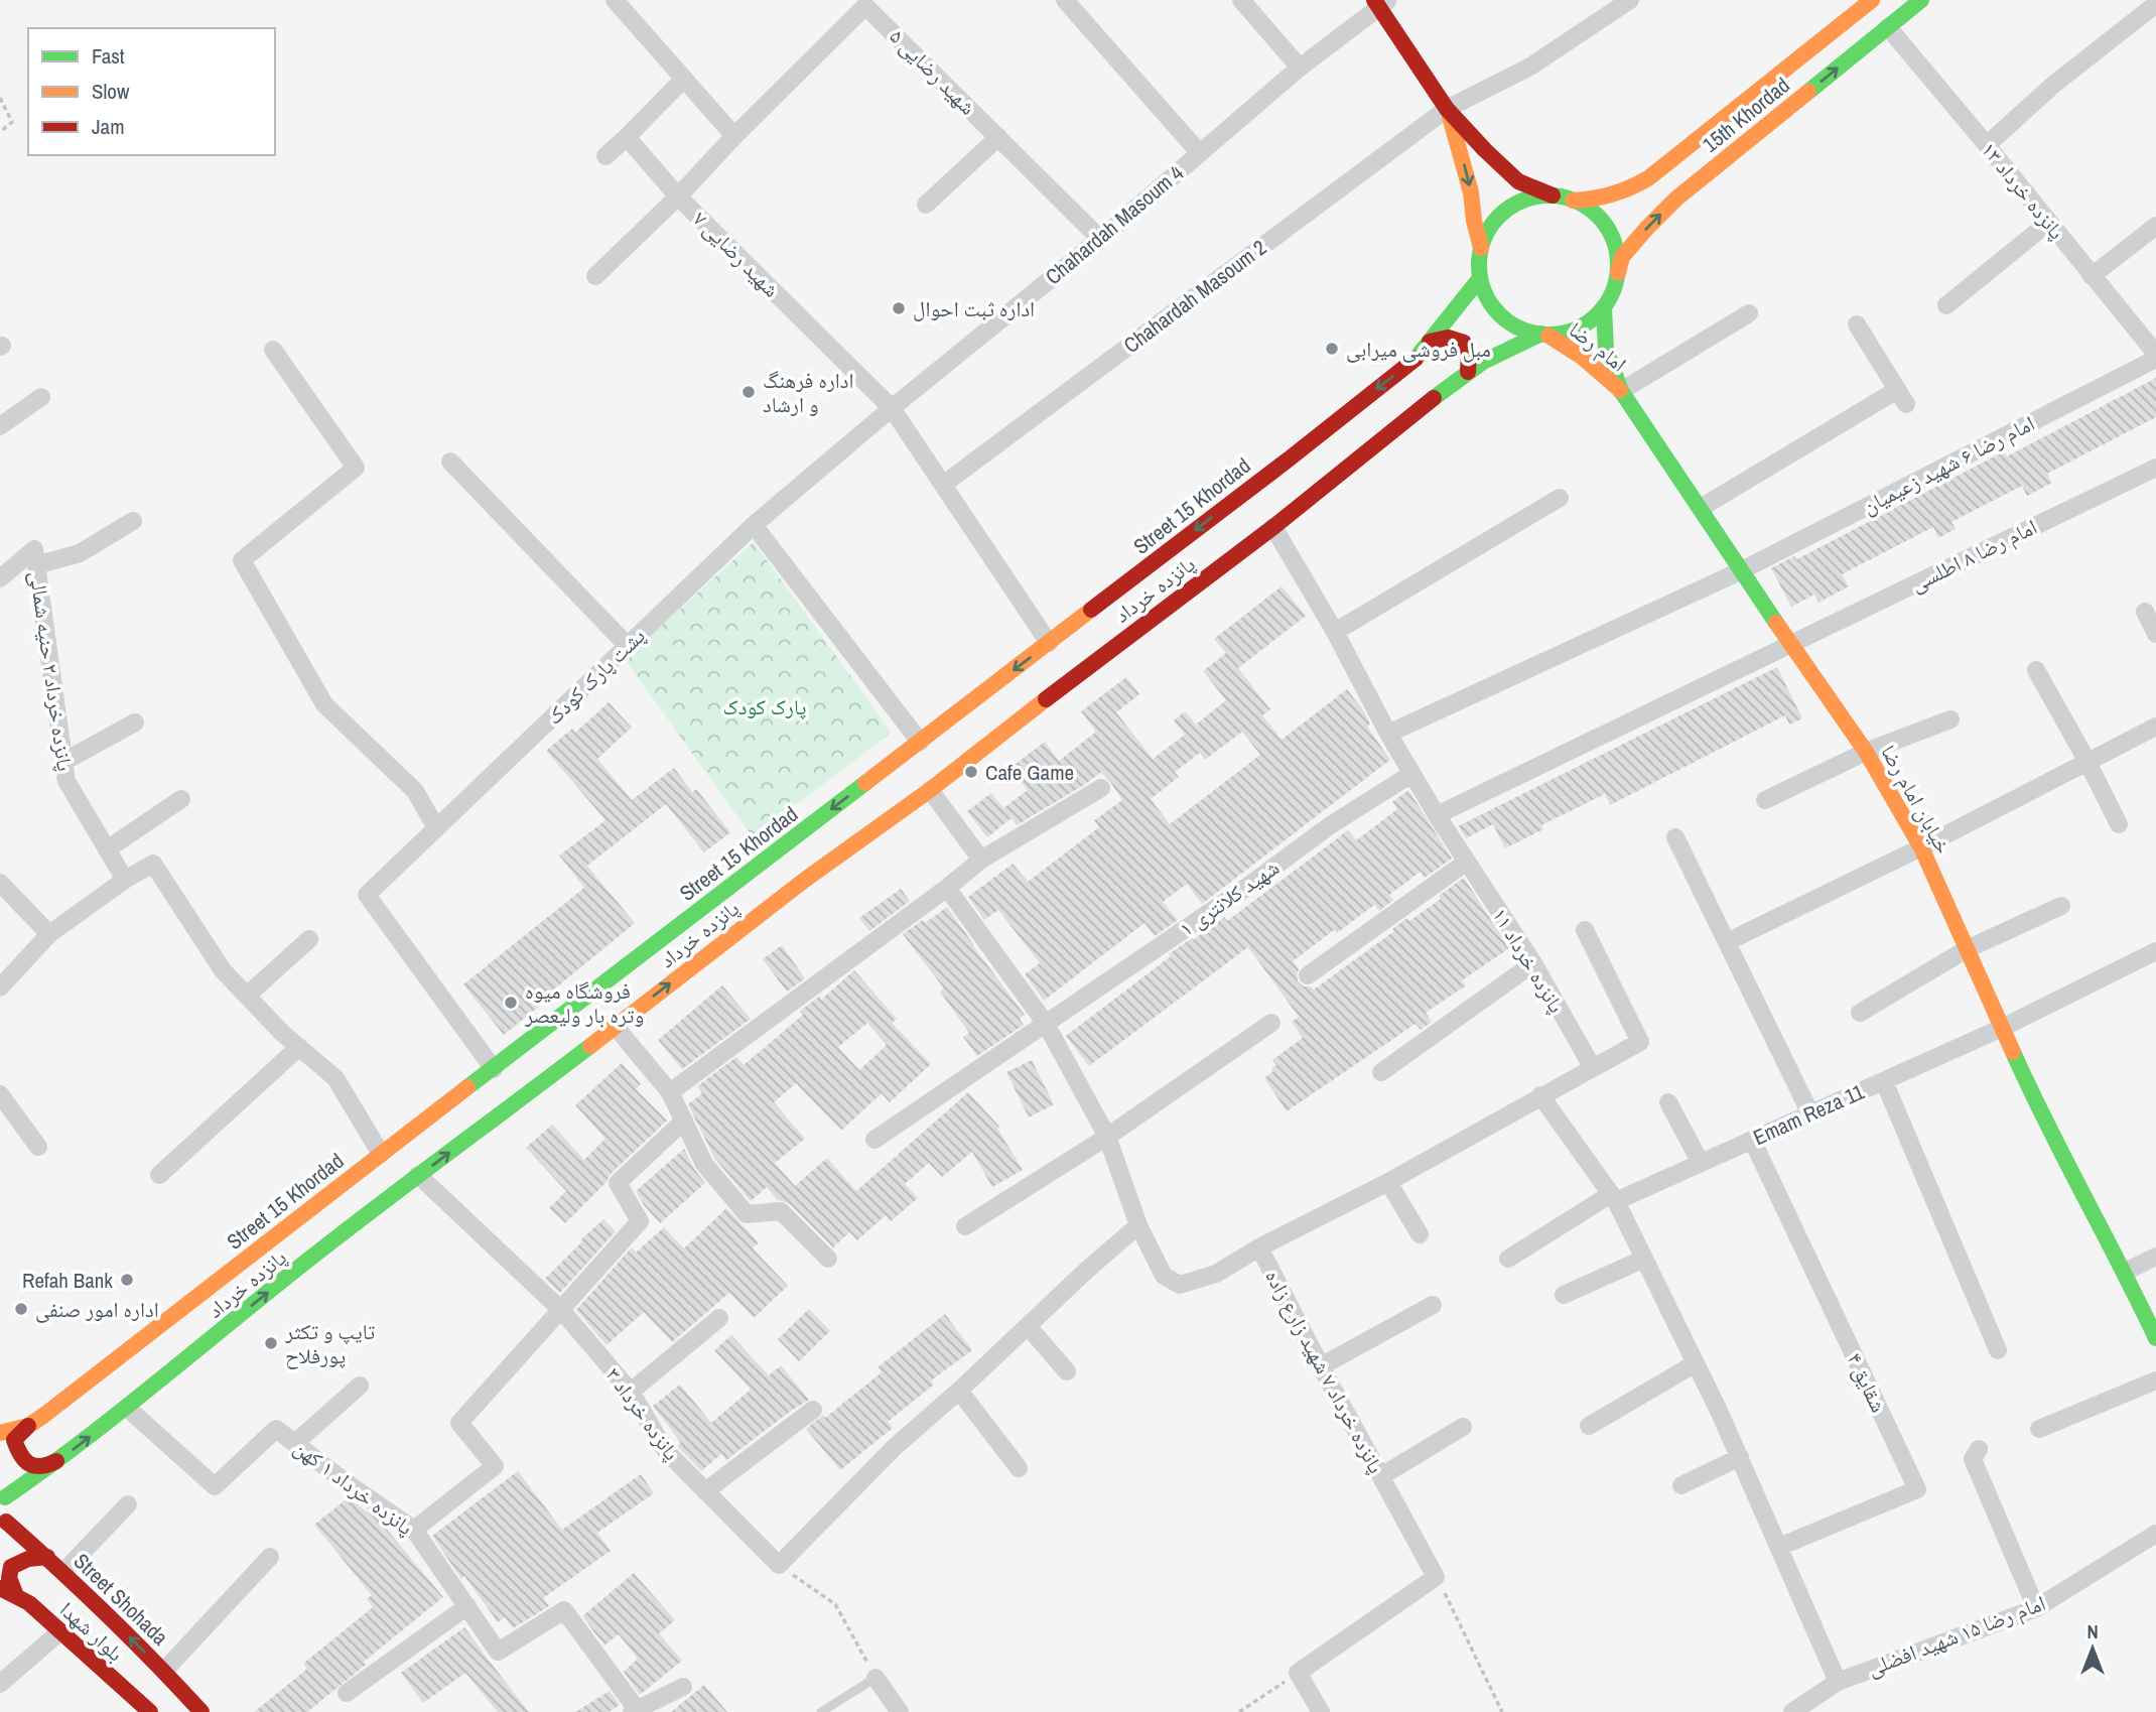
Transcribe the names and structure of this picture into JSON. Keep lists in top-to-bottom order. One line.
{"streets":{"main road":["15th Khordad","امام رضا","Street 15 Khordad","پانزده خرداد","خیابان امام رضا","Street Shohada","بلوار شهدا"],"street":["شهید رضایی ۵","پانزده خرداد ۱۳","Chahardah Masoum 4","شهید رضایی ۷","Chahardah Masoum 2","امام رضا ۶ شهید زعیمیان","امام رضا ۸ اطلسی","پانزده خرداد ۲ حنیه شمالی","پشت پارک کودک","شهید کلانتری ۱","پانزده خرداد ۱۱","Emam Reza 11","پانزده خرداد ۷ شهید زارع زاده","شقایق ۴","پانزده خرداد ۳","پانزده خرداد ۱ کهن","امام رضا ۱۵ شهید افضلی"]},"crossings":[["شهید رضایی ۵","Chahardah Masoum 4"],["شهید رضایی ۵","شهید رضایی ۷"],["15th Khordad","پانزده خرداد ۱۳"],["15th Khordad","امام رضا"],["15th Khordad","Street 15 Khordad"],["15th Khordad","خیابان امام رضا"],["پانزده خرداد ۱۳","امام رضا ۶ شهید زعیمیان"],["Chahardah Masoum 4","شهید رضایی ۷"],["Chahardah Masoum 4","پشت پارک کودک"],["شهید رضایی ۷","Chahardah Masoum 2"],["شهید رضایی ۷","Street 15 Khordad"],["امام رضا","Street 15 Khordad"],["امام رضا","خیابان امام رضا"],["امام رضا ۶ شهید زعیمیان","خیابان امام رضا"],["امام رضا ۶ شهید زعیمیان","پانزده خرداد ۱۱"],["Street 15 Khordad","پشت پارک کودک"],["Street 15 Khordad","خیابان امام رضا"],["امام رضا ۸ اطلسی","خیابان امام رضا"],["امام رضا ۸ اطلسی","پانزده خرداد ۱۱"],["پانزده خرداد","پانزده خرداد ۱۱"],["پانزده خرداد","پانزده خرداد ۳"],["پانزده خرداد","پانزده خرداد ۱ کهن"],["خیابان امام رضا","Emam Reza 11"],["شهید کلانتری ۱","پانزده خرداد ۱۱"],["شهید کلانتری ۱","پانزده خرداد ۷ شهید زارع زاده"],["Emam Reza 11","شقایق ۴"]],"one_way":["Street 15 Khordad","پانزده خرداد","Street Shohada"],"parks":["پارک کودک"],"places":["اداره ثبت احوال","مبل فروشی میرابی","اداره فرهنگ و ارشاد","Cafe Game","فروشگاه میوه وتره بار ولیعصر","Refah Bank","اداره امور صنفی","تایپ و تکثر پورفلاح"],"legend":["Fast","Slow","Jam"],"north":"top"}
